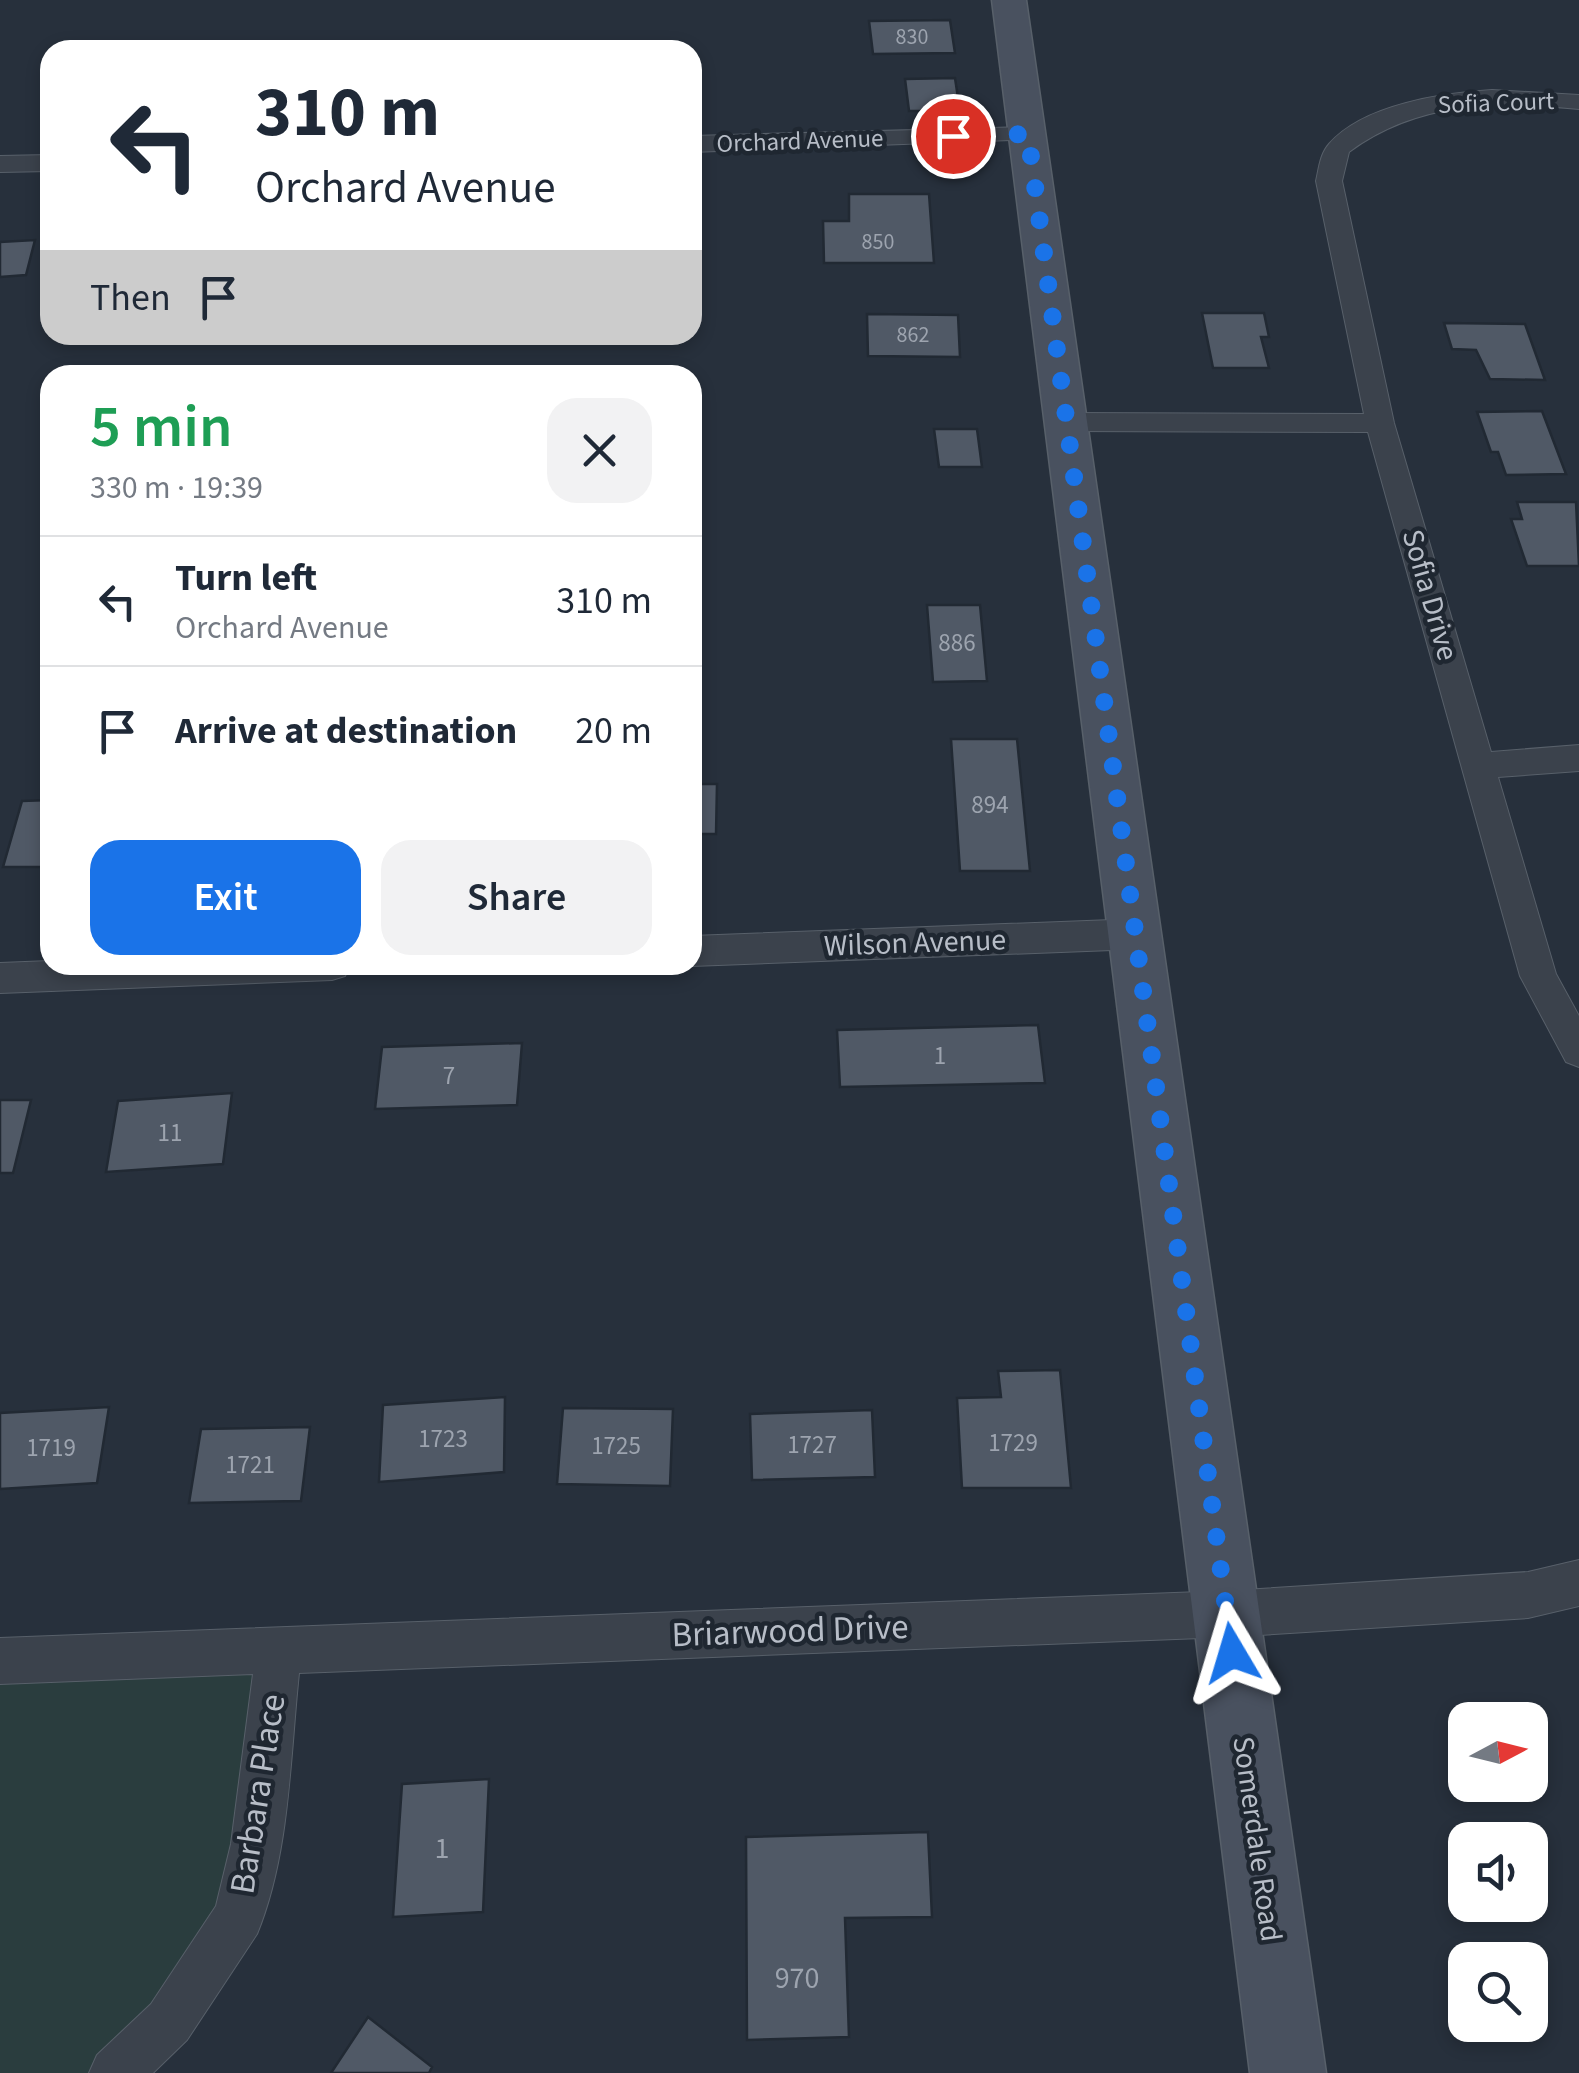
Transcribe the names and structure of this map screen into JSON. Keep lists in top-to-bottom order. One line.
{"streets":{"main road":["Somerdale Road"],"street":["Sofia Court","Orchard Avenue","Sofia Drive","Wilson Avenue","Briarwood Drive","Barbara Place"]},"crossings":[["Sofia Court","Sofia Drive"],["Orchard Avenue","Somerdale Road"],["Wilson Avenue","Somerdale Road"],["Briarwood Drive","Barbara Place"],["Briarwood Drive","Somerdale Road"]],"house_numbers":["830","850","862","886","894","1","7","11","1723","1729","1727","1725","1719","1721","1","970"],"north":"right","page":{"turn":["310 m","Orchard Avenue"],"then":"Then","heading":["5 min","330 m · 19:39"],"list":[{"name":"Turn left","note":"Orchard Avenue","value":"310 m"},{"name":"Arrive at destination","value":"20 m"}],"buttons":["Exit","Share"]}}
